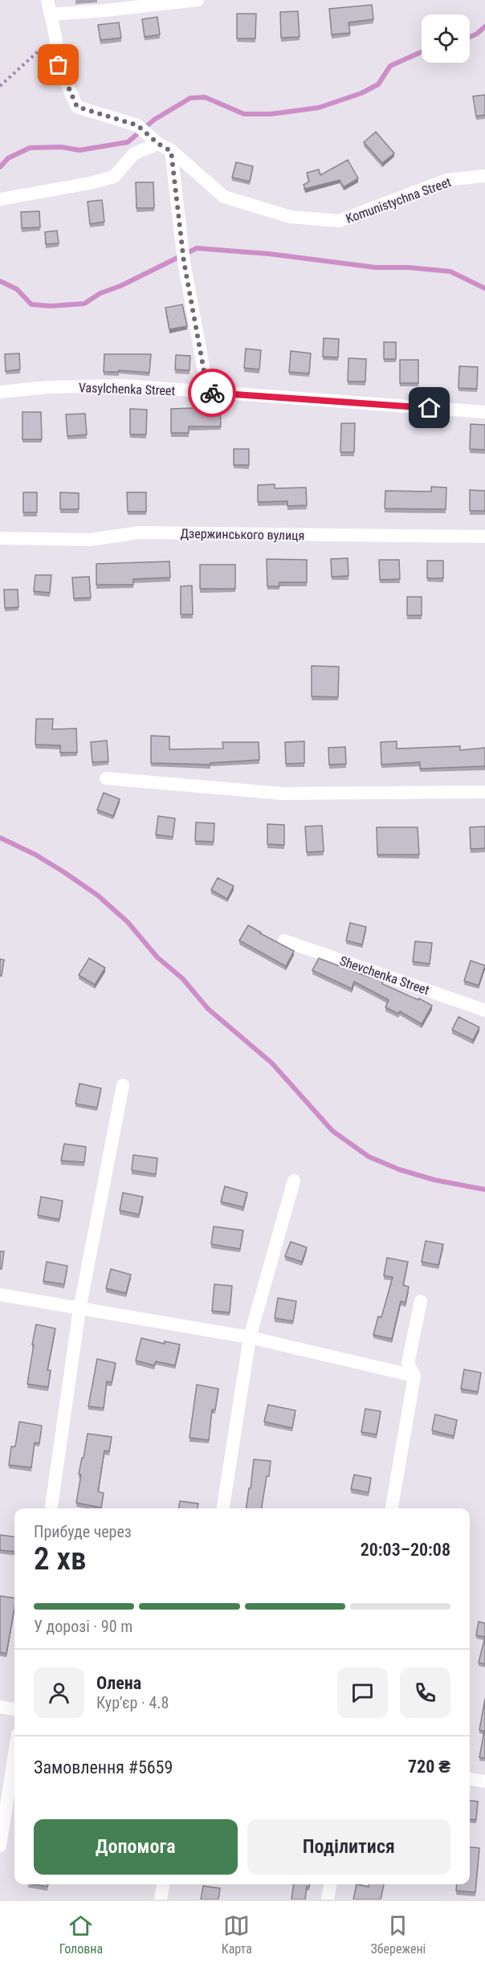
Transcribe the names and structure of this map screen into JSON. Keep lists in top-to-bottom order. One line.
{"streets":{"street":["Komunistychna Street","Vasylchenka Street","Дзержинського вулиця","Shevchenka Street"]},"page":{"heading":["2 хв","Прибуде через","20:03–20:08"],"panel":["Олена","Кур’єр · 4.8","Замовлення #5659","720 ₴"],"bar":"У дорозі · 90 m","buttons":["Допомога","Поділитися"],"tabs":["Головна","Карта","Збережені"]}}
